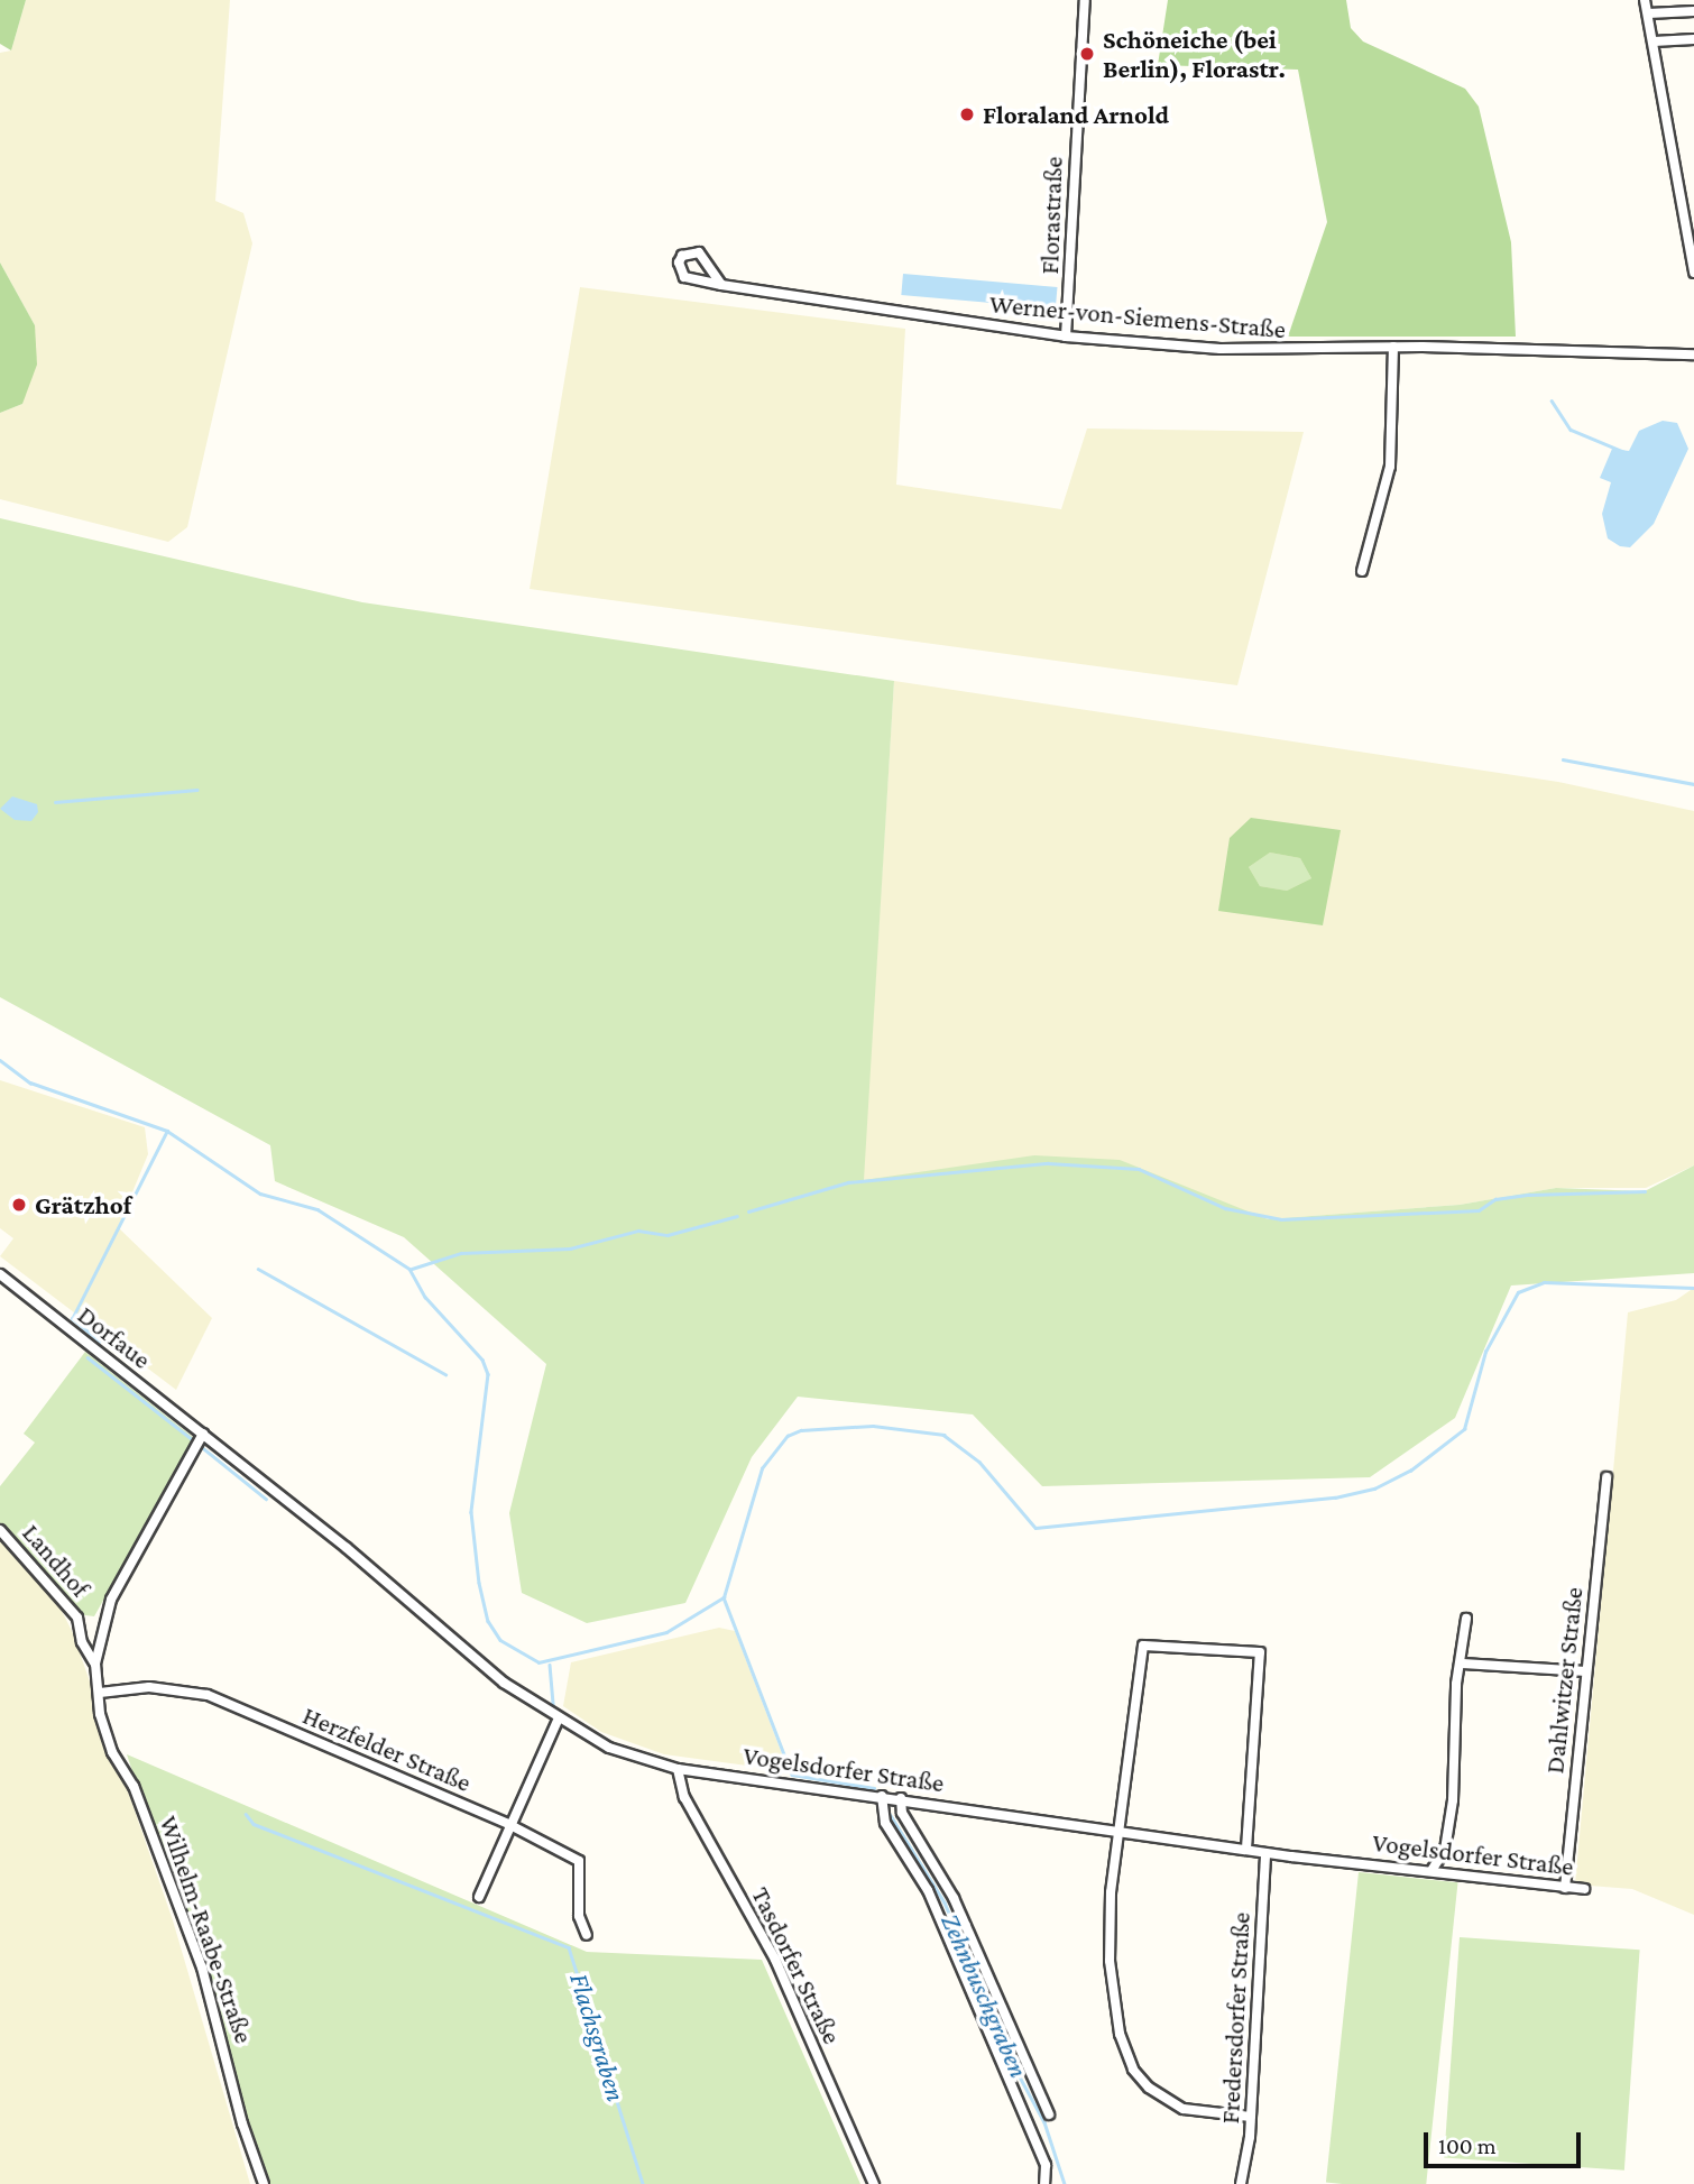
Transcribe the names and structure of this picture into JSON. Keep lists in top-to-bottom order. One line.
{"streets":{"street":["Florastraße","Werner-von-Siemens-Straße","Dorfaue","Landhof","Dahlwitzer Straße","Herzfelder Straße","Vogelsdorfer Straße","Wilhelm-Raabe-Straße","Tasdorfer Straße","Fredersdorfer Straße"]},"crossings":[["Florastraße","Werner-von-Siemens-Straße"],["Dorfaue","Vogelsdorfer Straße"],["Landhof","Wilhelm-Raabe-Straße"],["Dahlwitzer Straße","Vogelsdorfer Straße"],["Herzfelder Straße","Wilhelm-Raabe-Straße"],["Vogelsdorfer Straße","Tasdorfer Straße"],["Vogelsdorfer Straße","Fredersdorfer Straße"]],"water":["Zehnbuschgraben","Flachsgraben"],"places":["Schöneiche (bei Berlin), Florastr.","Floraland Arnold","Grätzhof"],"scale_bar":"100 m"}
